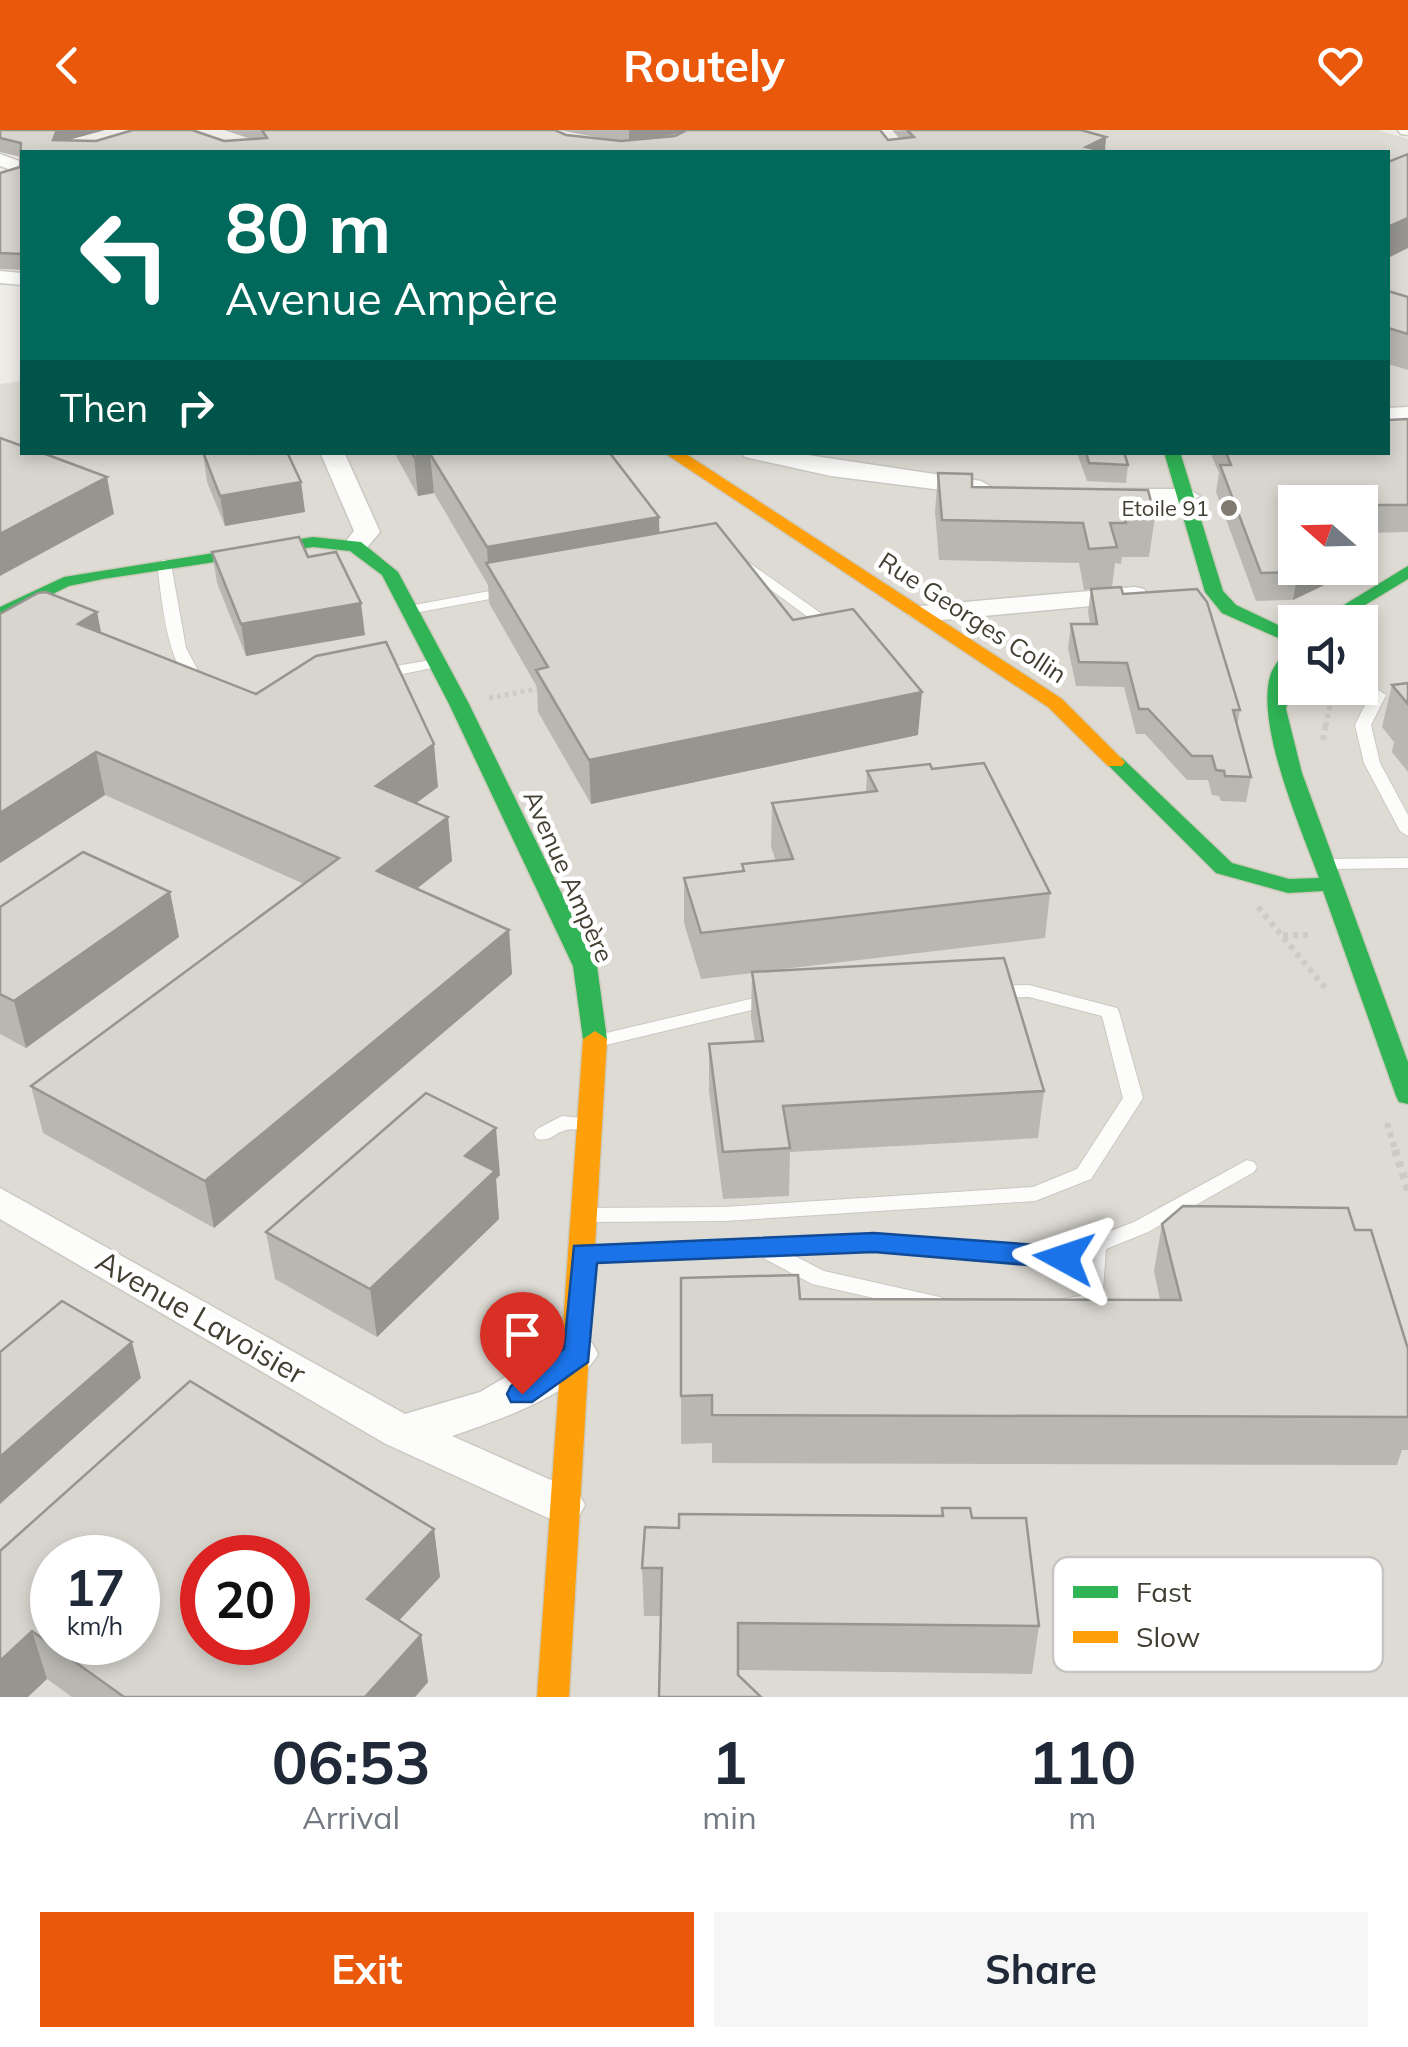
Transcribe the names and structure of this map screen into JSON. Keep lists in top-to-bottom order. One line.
{"streets":{"street":["Rue Georges Collin","Avenue Ampère","Avenue Lavoisier"]},"crossings":[["Avenue Ampère","Avenue Lavoisier"]],"places":["Etoile 91"],"legend":["Fast","Slow"],"north":"left","page":{"header":"Routely","turn":["80 m","Avenue Ampère"],"then":"Then","speed":"17 km/h","limit":"20","eta":["06:53","Arrival","1","min","110","m"],"buttons":["Exit","Share"]}}
